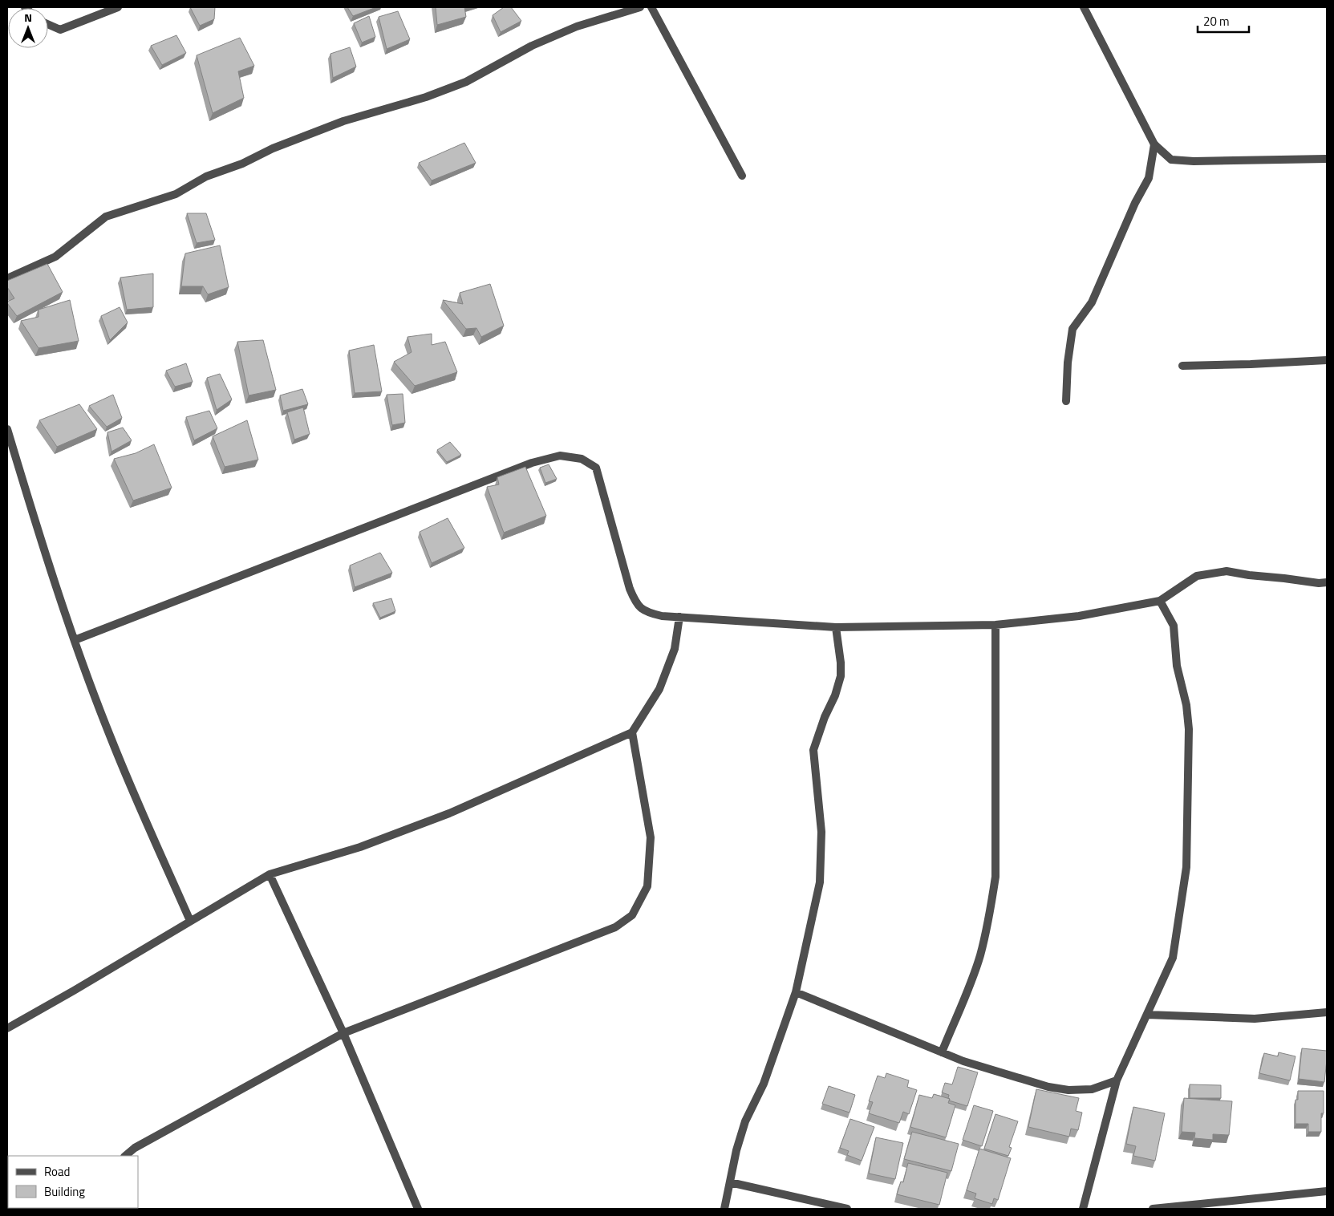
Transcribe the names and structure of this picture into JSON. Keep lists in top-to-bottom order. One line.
{"legend":["Road","Building"],"scale_bar":"20 m","north":"top"}
